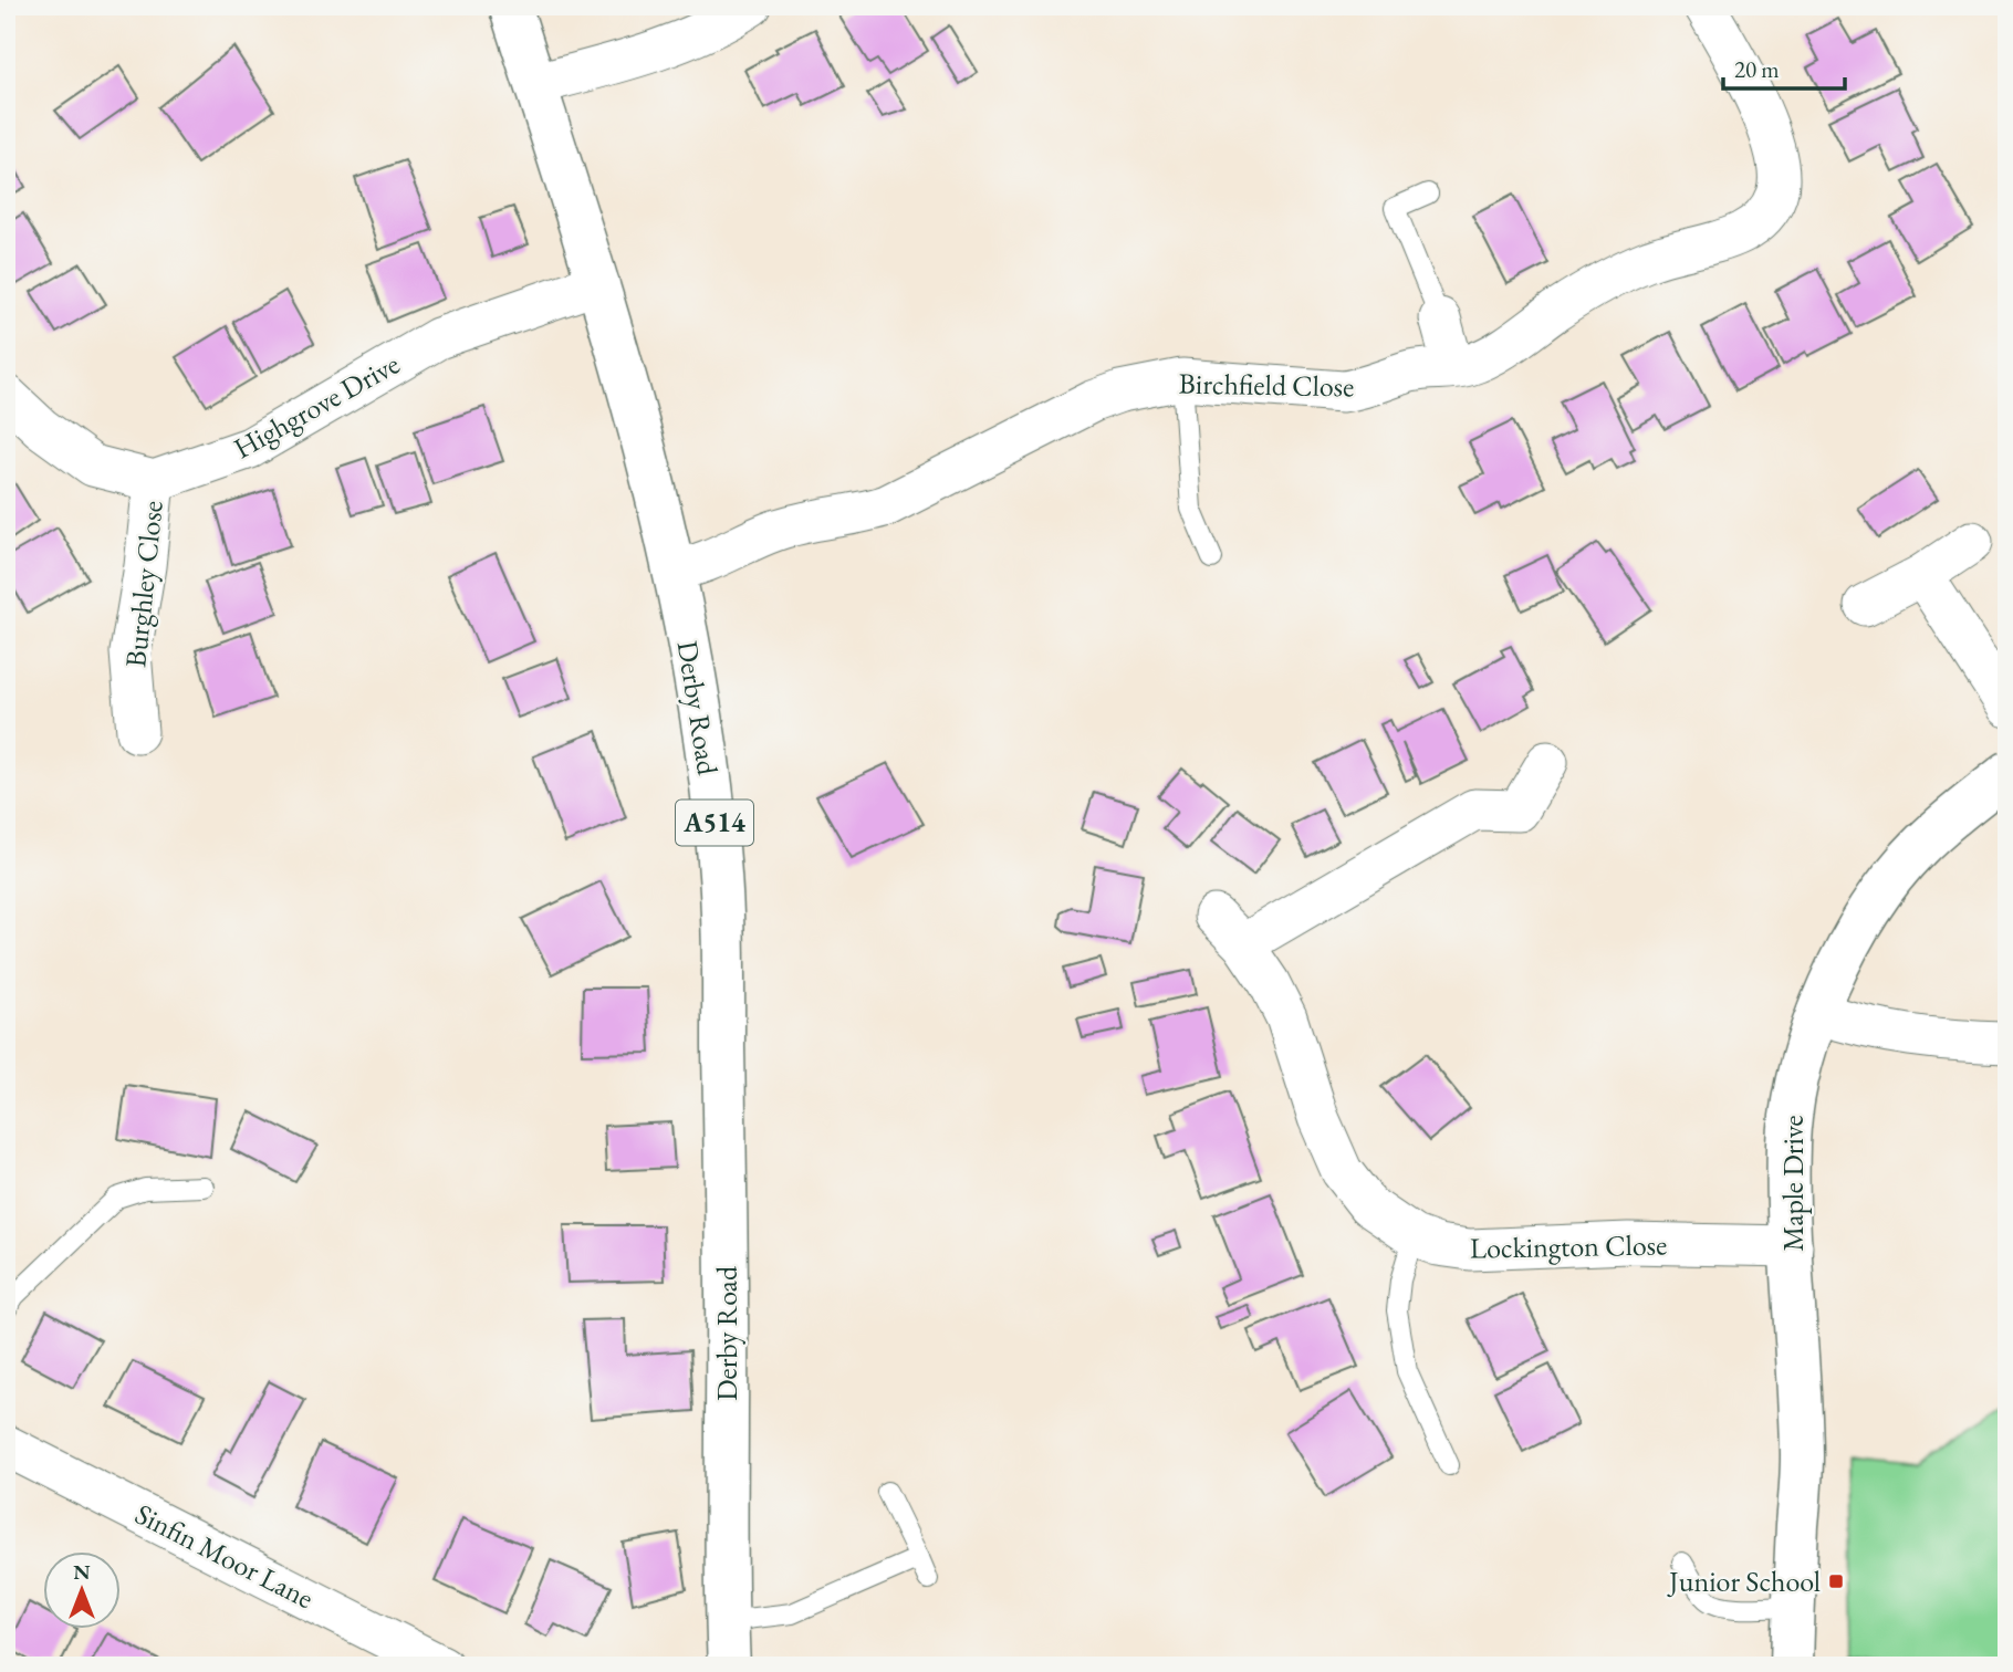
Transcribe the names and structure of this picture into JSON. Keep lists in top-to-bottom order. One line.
{"streets":{"main road":["Derby Road","A514","Maple Drive"],"street":["Birchfield Close","Highgrove Drive","Burghley Close","Lockington Close","Sinfin Moor Lane"]},"crossings":[["Birchfield Close","Derby Road"],["Highgrove Drive","Burghley Close"],["Highgrove Drive","Derby Road"],["Maple Drive","Lockington Close"]],"places":{"transit":["Junior School"]},"scale_bar":"20 m","north":"top"}
